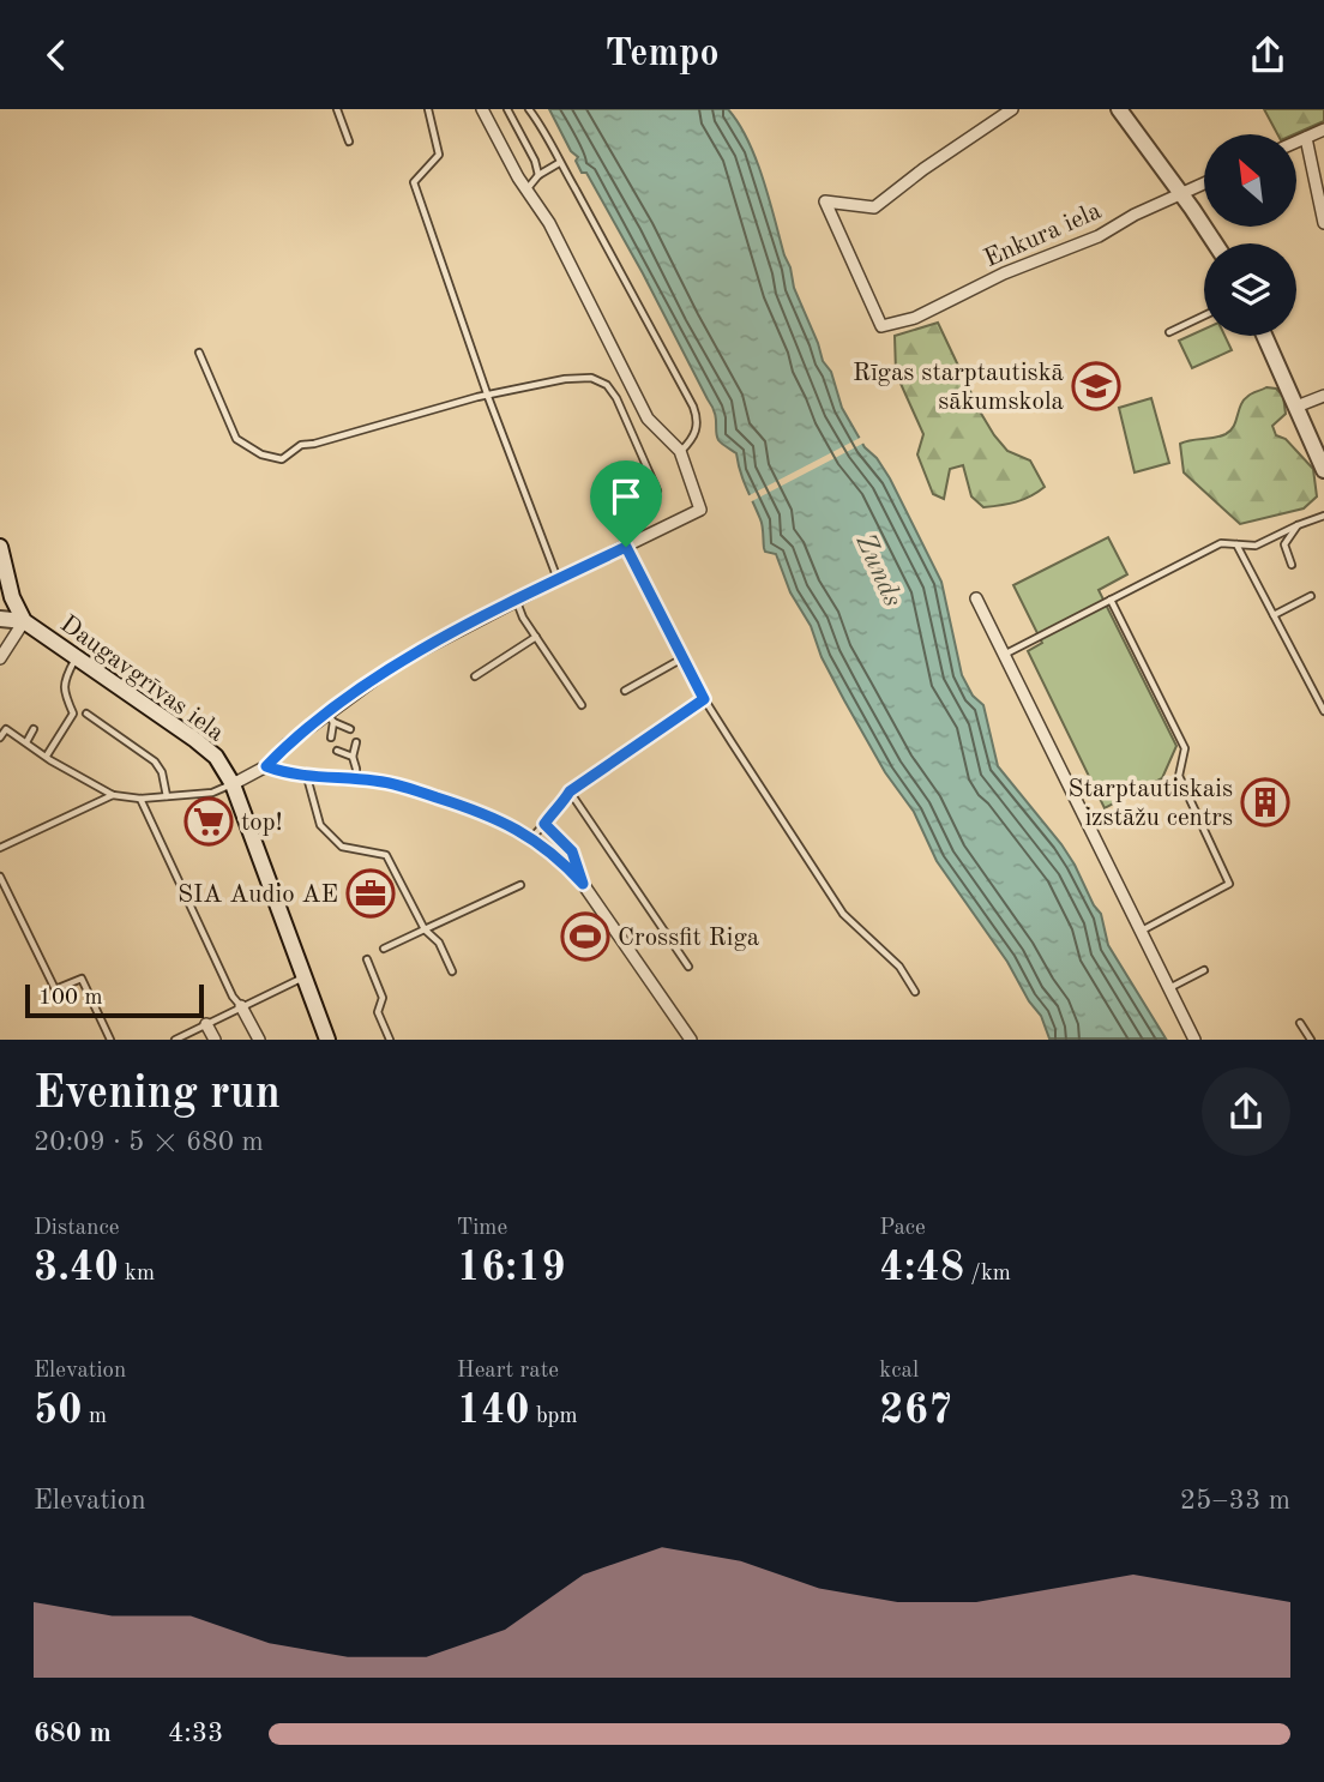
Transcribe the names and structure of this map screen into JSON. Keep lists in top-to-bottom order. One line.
{"streets":{"main road":["Daugavgrīvas iela"],"street":["Enkura iela"]},"water":["Zunds"],"places":{"school or university":["Rīgas starptautiskā sākumskola"],"building":["Starptautiskais izstāžu centrs"],"supermarket":["top!"],"office":["SIA Audio AE"],"sports":["Crossfit Riga"]},"scale_bar":"100 m","north":"top left","page":{"header":"Tempo","scale":"100 m","heading":["Evening run","20:09 · 5 × 680 m"],"stats":[["Distance","3.40 km"],["Time","16:19"],["Pace","4:48 /km"],["Elevation","50 m"],["Heart rate","140 bpm"],["kcal","267"]],"chart":["Elevation","25–33 m"],"list":[{"name":"680 m","note":"4:33"}]}}
